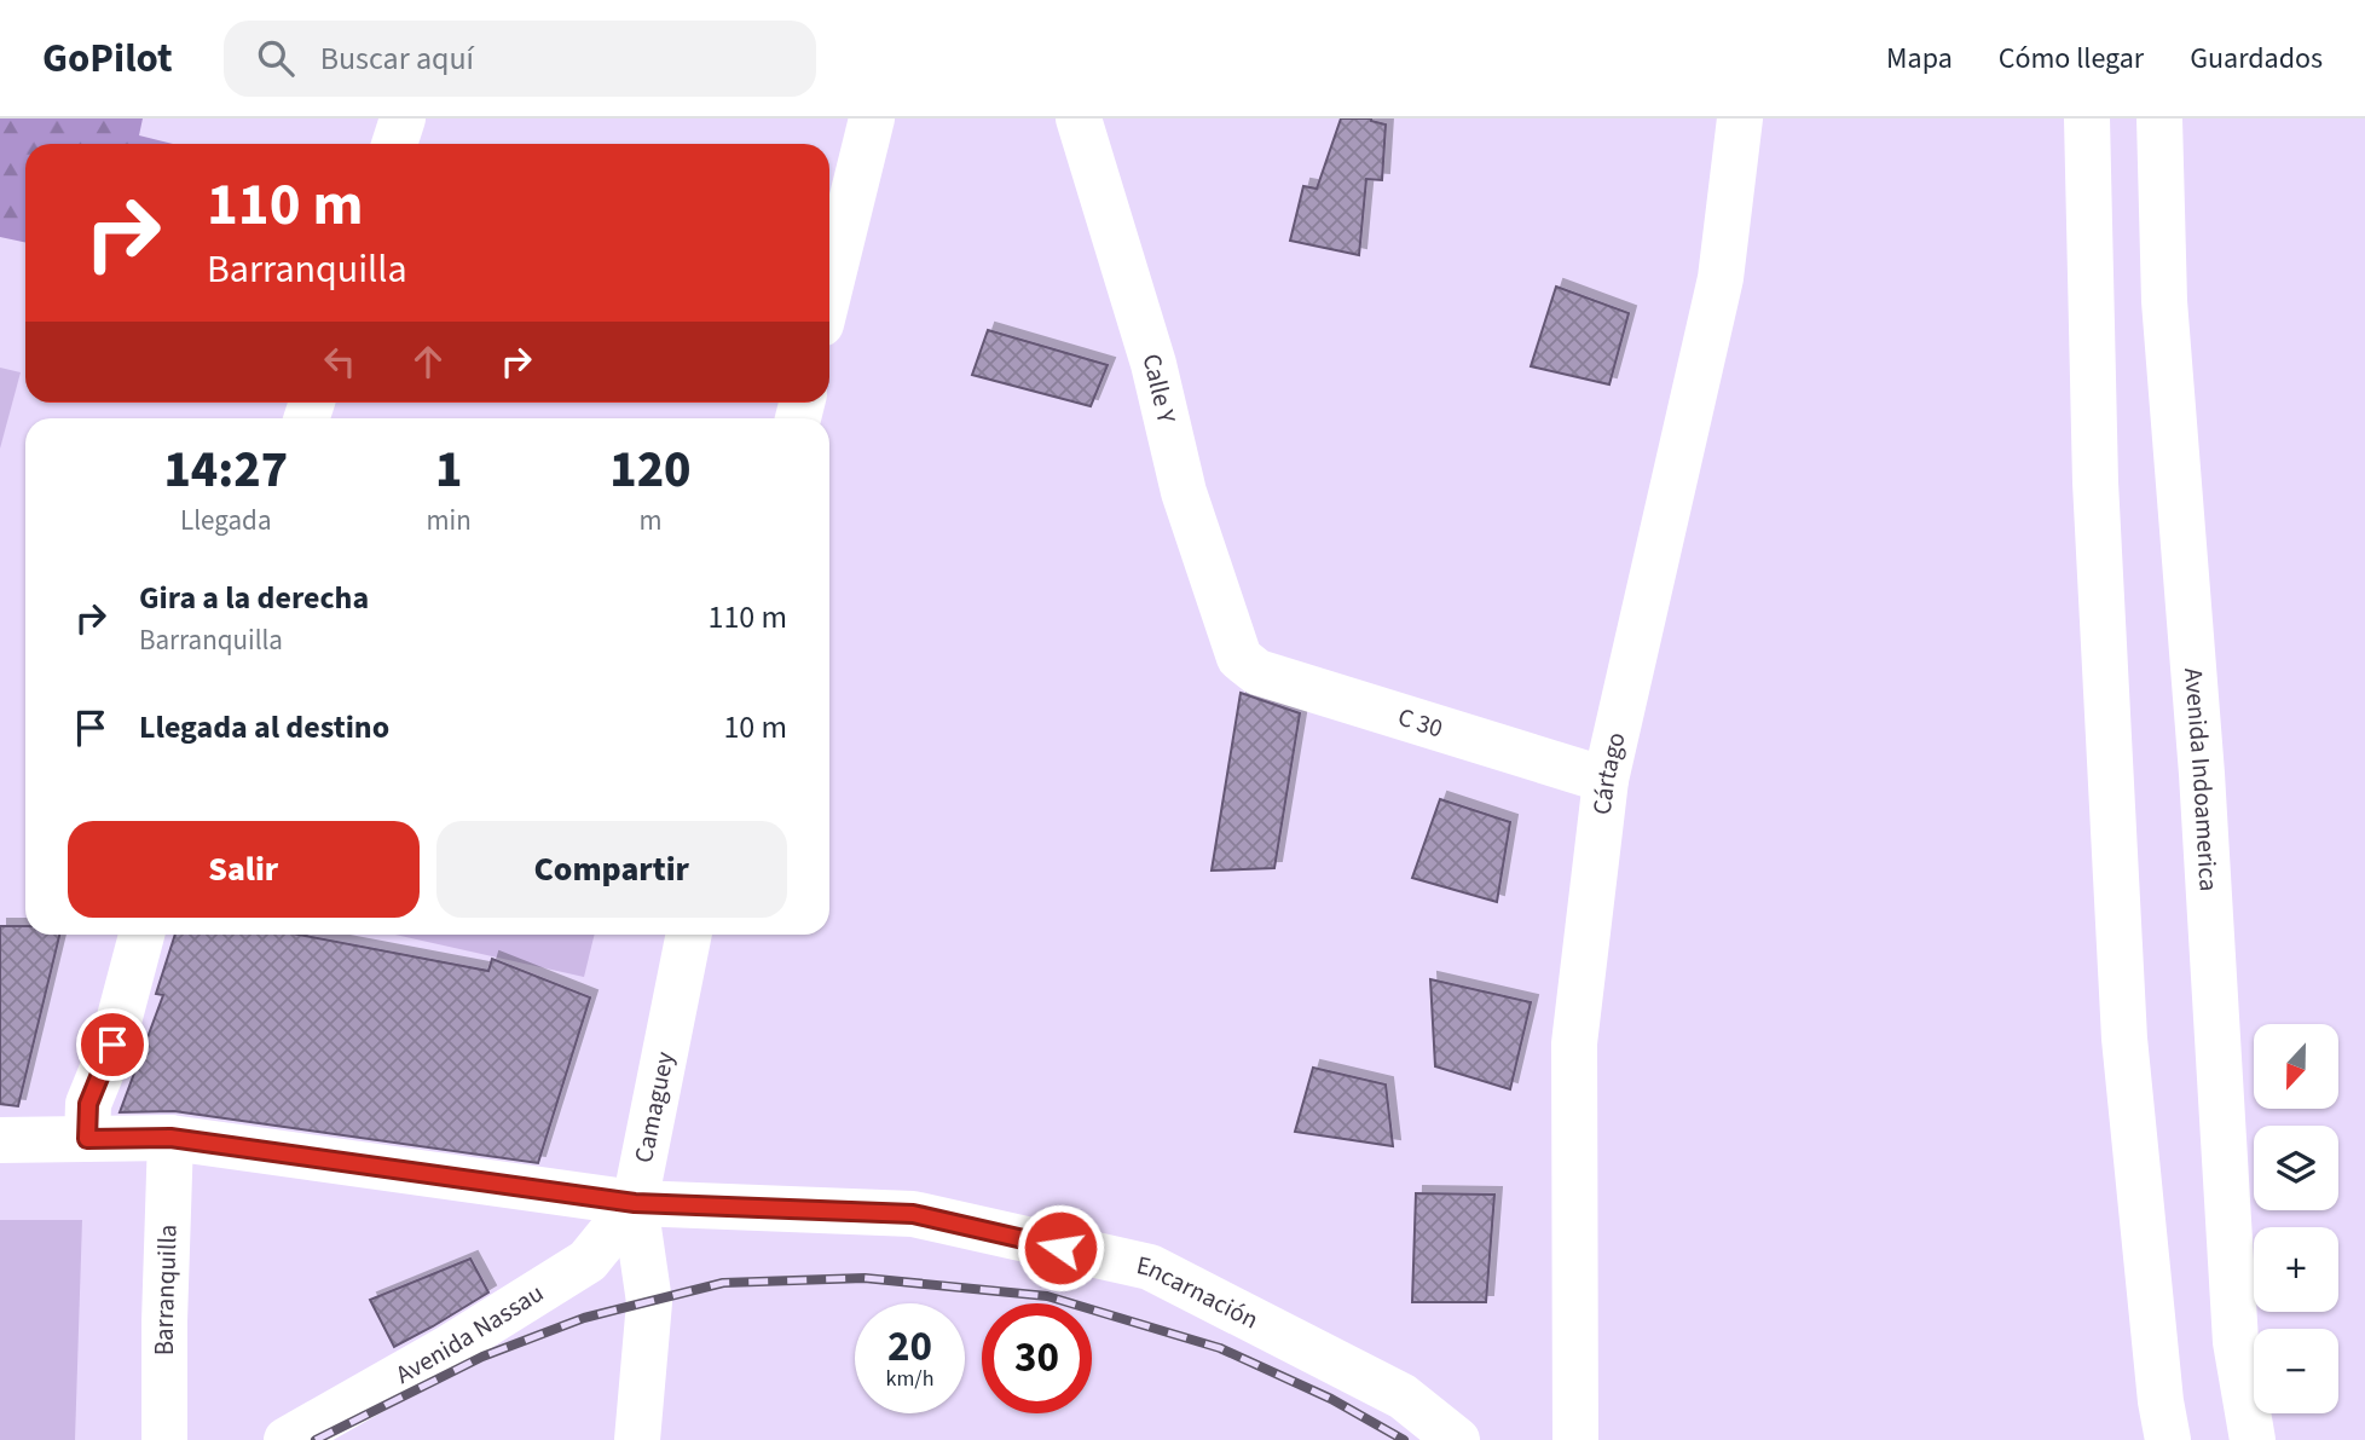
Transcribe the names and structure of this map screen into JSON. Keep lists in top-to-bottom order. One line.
{"streets":{"street":["Calle Y","C 30","Cártago","Avenida Indoamerica","Camaguey","Barranquilla","Encarnación","Avenida Nassau"]},"crossings":[["Calle Y","C 30"],["C 30","Cártago"],["Camaguey","Encarnación"],["Camaguey","Avenida Nassau"],["Barranquilla","Encarnación"],["Encarnación","Avenida Nassau"]],"north":"bottom","page":{"header":"GoPilot","search":"Buscar aquí","nav":["Mapa","Cómo llegar","Guardados"],"turn":["110 m","Barranquilla"],"eta":["14:27","Llegada","1","min","120","m"],"list":[{"name":"Gira a la derecha","note":"Barranquilla","value":"110 m"},{"name":"Llegada al destino","value":"10 m"}],"buttons":["Salir","Compartir"],"map_buttons":["+","−"],"speed":"20 km/h","limit":"30"}}
